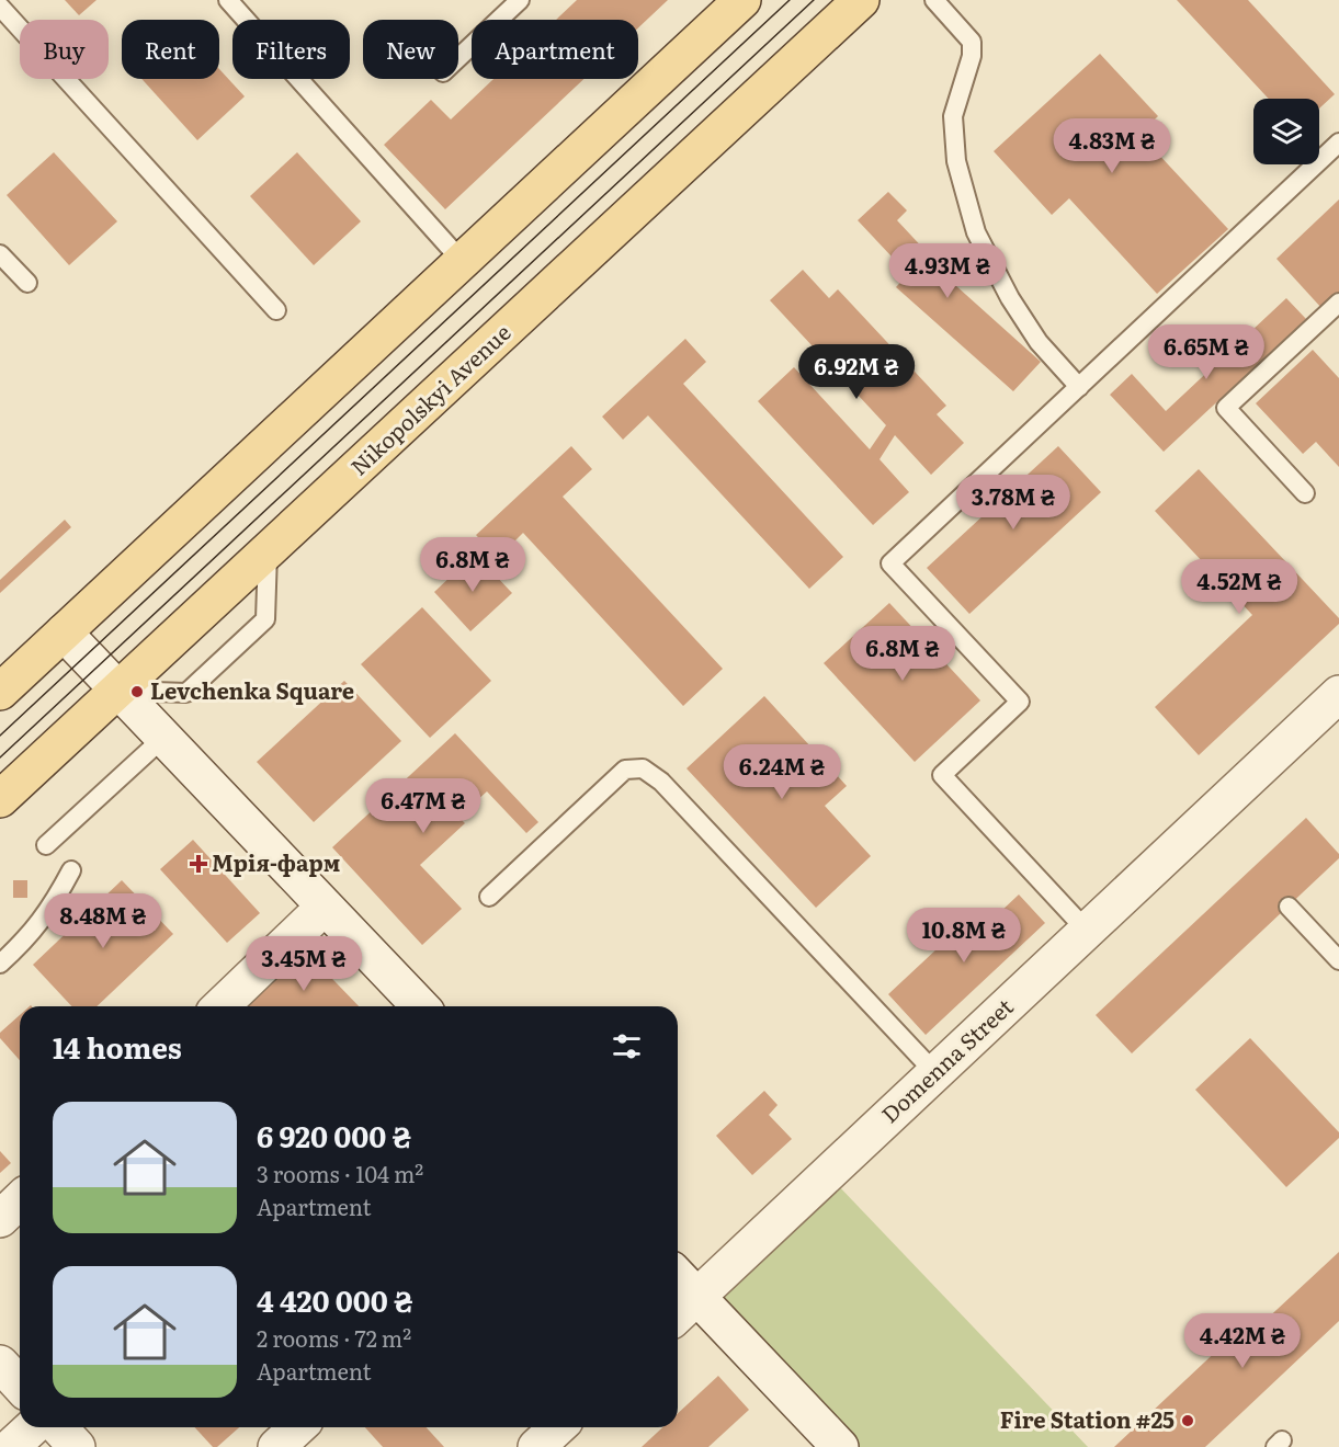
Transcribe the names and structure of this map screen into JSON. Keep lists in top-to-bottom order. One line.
{"streets":{"main road":["Nikopolskyi Avenue"],"street":["Domenna Street"]},"places":{"other":["Levchenka Square","Fire Station #25"],"health":["Мрія-фарм"]},"page":{"chip":["Buy","Rent","Filters","New","Apartment"],"price":["4.83M ₴","4.93M ₴","6.65M ₴","6.92M ₴","3.78M ₴","6.8M ₴","4.52M ₴","6.8M ₴","6.24M ₴","6.47M ₴","8.48M ₴","10.8M ₴","3.45M ₴","4.42M ₴"],"heading":"14 homes","list":[{"name":"6 920 000 ₴","note":"3 rooms · 104 m² · Apartment"},{"name":"4 420 000 ₴","note":"2 rooms · 72 m² · Apartment"}]}}
